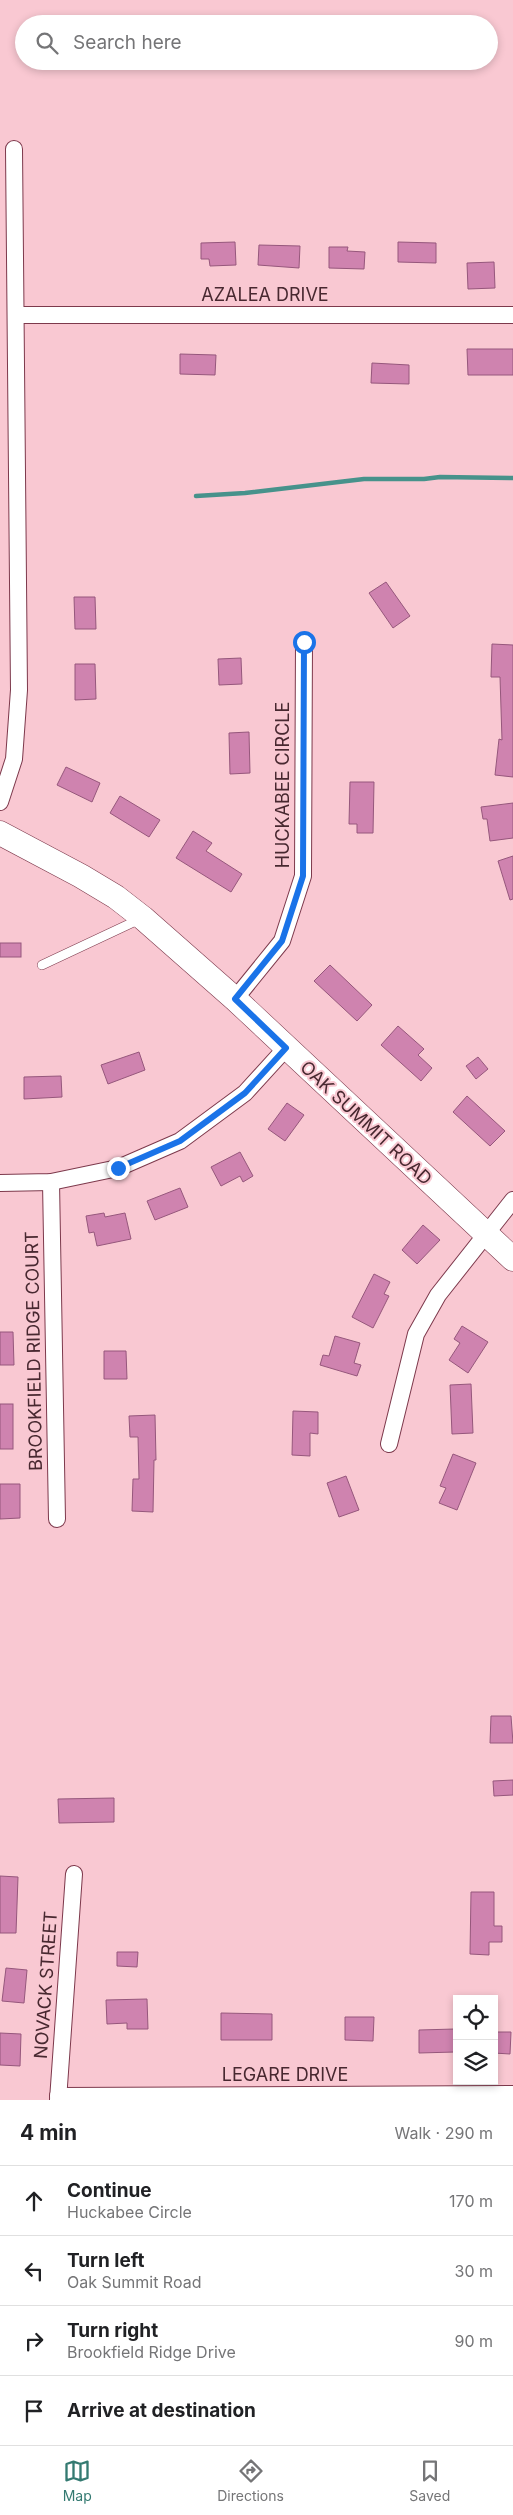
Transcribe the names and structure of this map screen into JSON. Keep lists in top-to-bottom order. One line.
{"streets":{"main road":["OAK SUMMIT ROAD"],"street":["AZALEA DRIVE","HUCKABEE CIRCLE","BROOKFIELD RIDGE COURT","NOVACK STREET","LEGARE DRIVE"]},"crossings":[["HUCKABEE CIRCLE","OAK SUMMIT ROAD"],["NOVACK STREET","LEGARE DRIVE"]],"page":{"search":"Search here","heading":["4 min","Walk · 290 m"],"list":[["Continue","Huckabee Circle","170 m"],["Turn left","Oak Summit Road","30 m"],["Turn right","Brookfield Ridge Drive","90 m"],"Arrive at destination"],"nav":["Map","Directions","Saved"]}}
